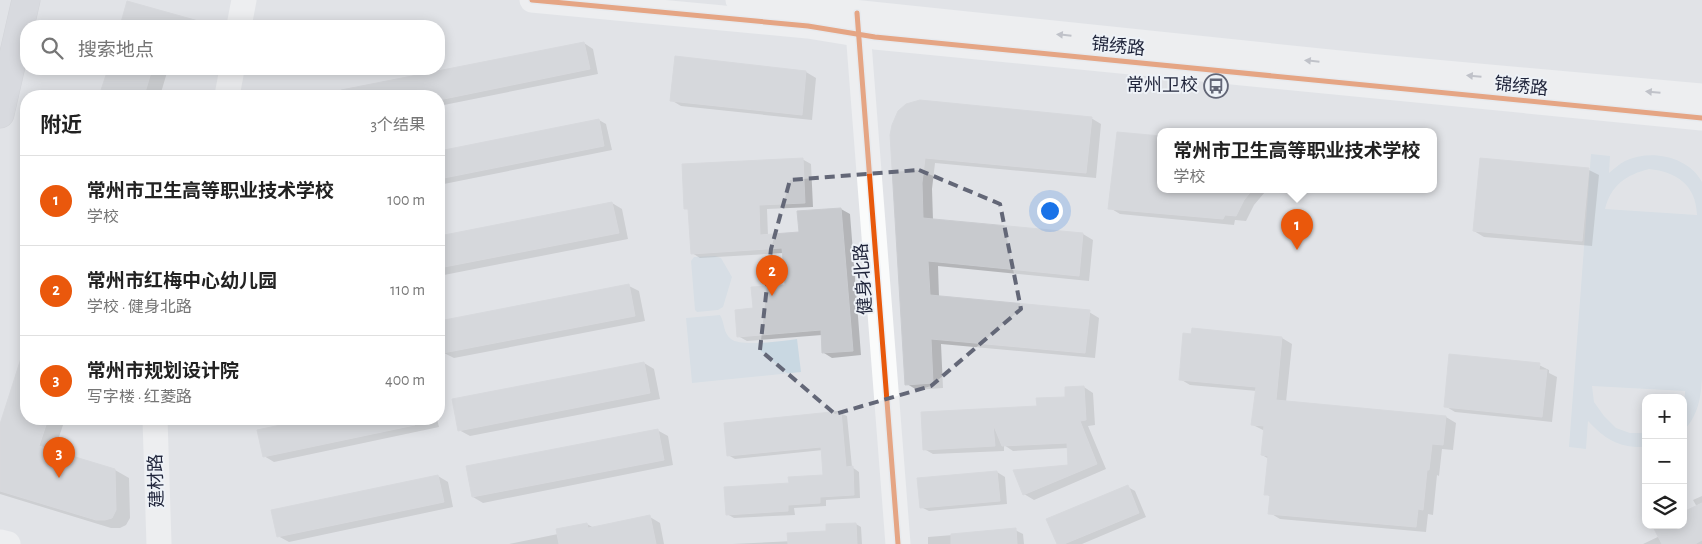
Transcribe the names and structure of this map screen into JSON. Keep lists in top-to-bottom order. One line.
{"streets":{"street":["锦绣路","健身北路","建材路"]},"crossings":[["锦绣路","健身北路"]],"places":{"bus stop":["常州卫校"]},"page":{"search":"搜索地点","heading":["附近","3个结果"],"popup":["常州市卫生高等职业技术学校","学校"],"list":[{"mark":"1","name":"常州市卫生高等职业技术学校","note":"学校","value":"100 m"},{"mark":"2","name":"常州市红梅中心幼儿园","note":"学校 · 健身北路","value":"110 m"},{"mark":"3","name":"常州市规划设计院","note":"写字楼 · 红菱路","value":"400 m"}],"pins":["1","2","3"],"map_buttons":["+","−"]}}
